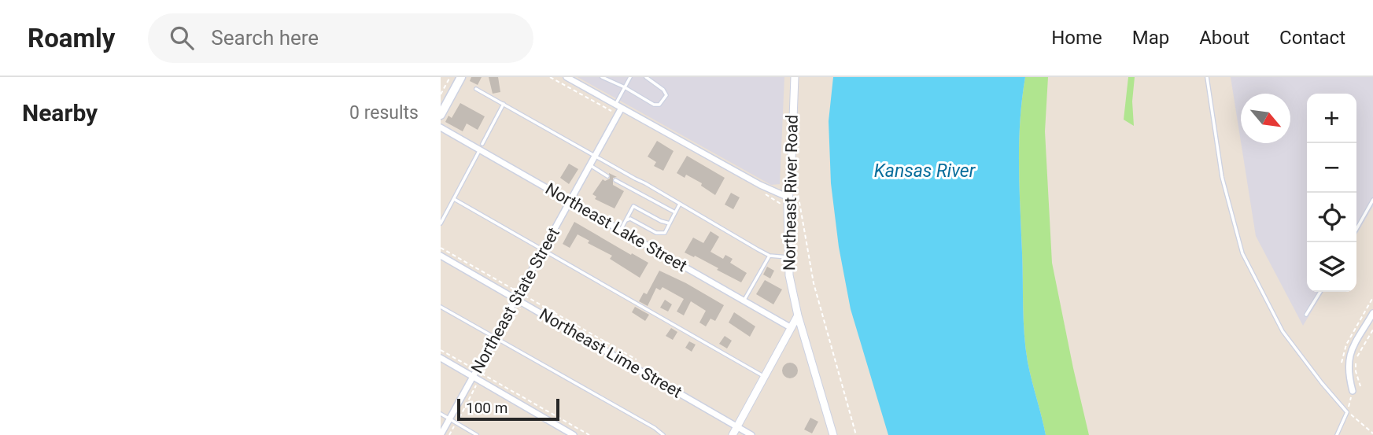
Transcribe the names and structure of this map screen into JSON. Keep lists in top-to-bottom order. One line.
{"streets":{"street":["Northeast River Road","Northeast Lake Street","Northeast State Street","Northeast Lime Street"]},"crossings":[["Northeast Lake Street","Northeast State Street"],["Northeast State Street","Northeast Lime Street"]],"water":["Kansas River"],"scale_bar":"100 m","north":"bottom right","page":{"header":"Roamly","search":"Search here","nav":["Home","Map","About","Contact"],"heading":["Nearby","0 results"],"map_buttons":["+","−"],"scale":"100 m"}}
